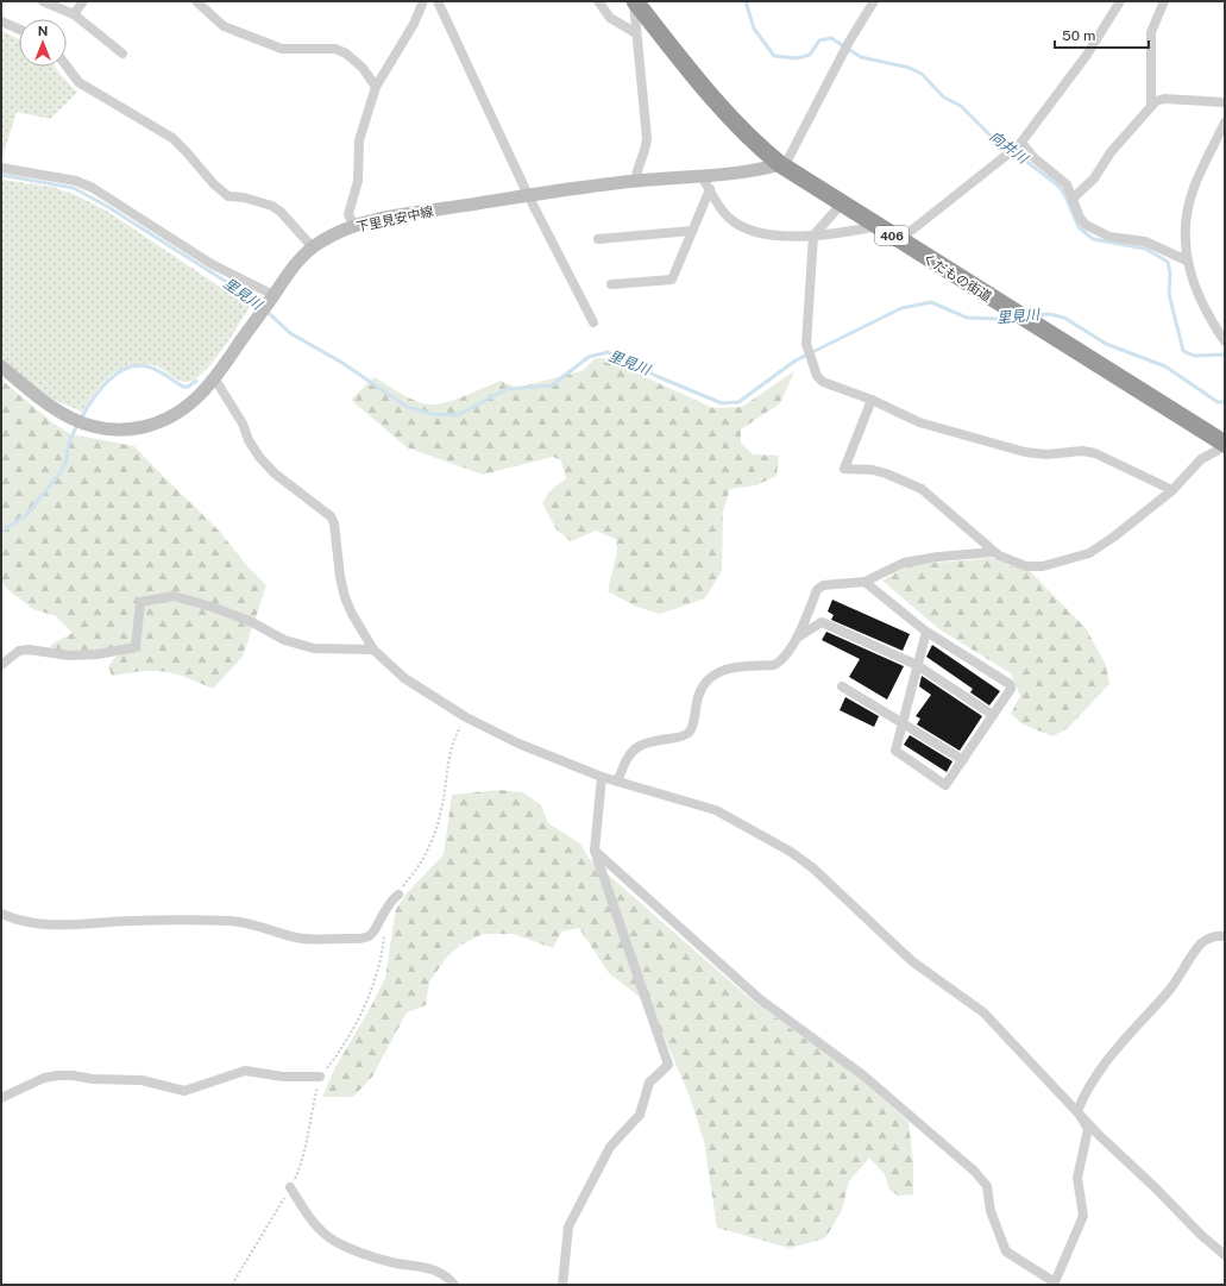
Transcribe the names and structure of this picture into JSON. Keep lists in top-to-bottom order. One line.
{"streets":{"highway":["406","くだもの街道"],"main road":["下里見安中線"]},"crossings":[["下里見安中線","くだもの街道"]],"water":["向井川","里見川"],"scale_bar":"50 m","north":"top"}
